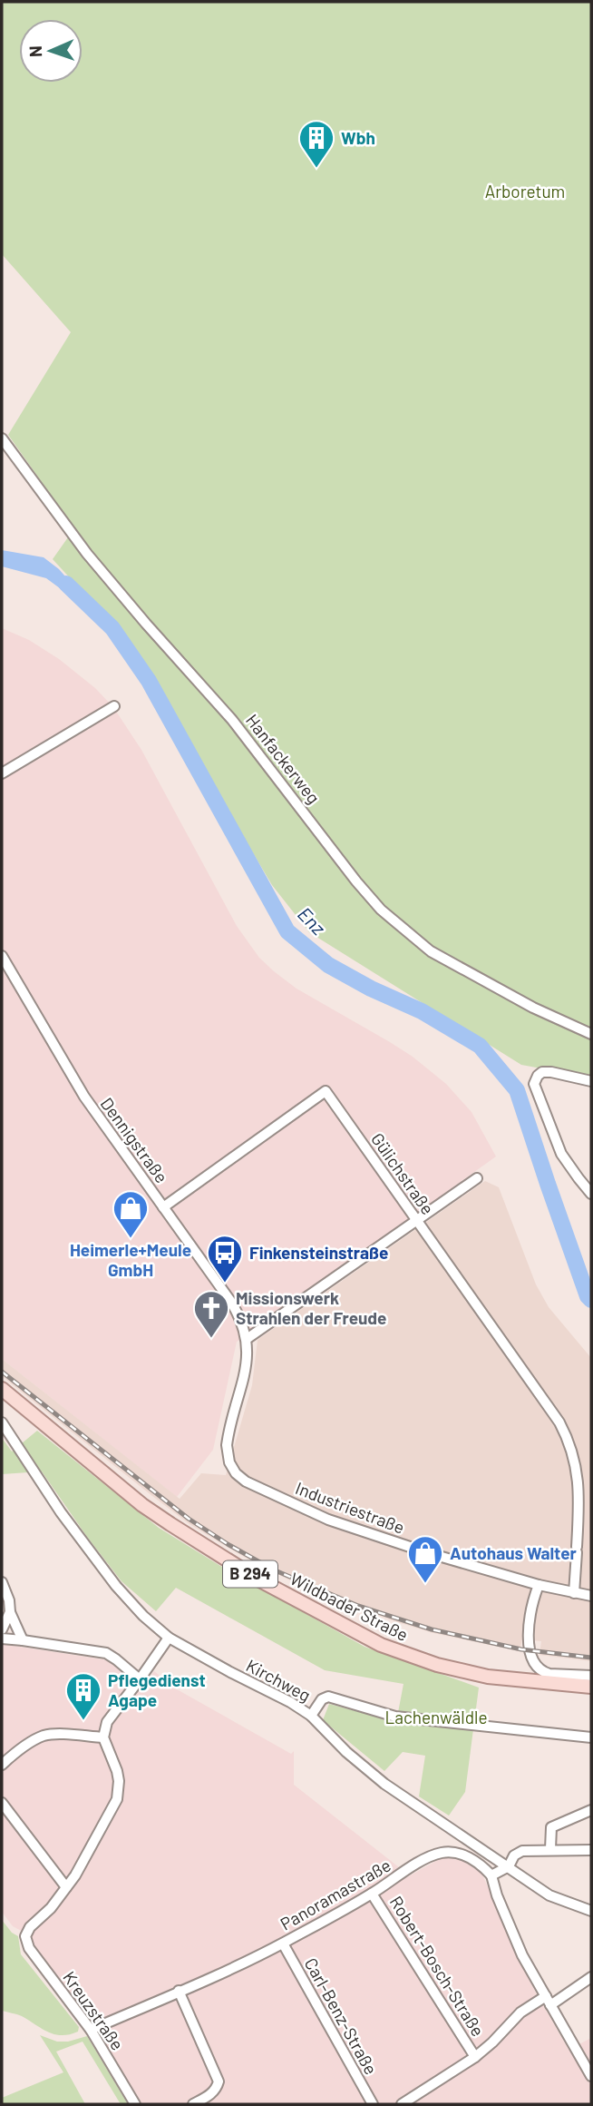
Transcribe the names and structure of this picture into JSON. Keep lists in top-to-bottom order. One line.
{"streets":{"main road":["B 294","Wildbader Straße"],"street":["Hanfackerweg","Dennigstraße","Gülichstraße","Industriestraße","Kirchweg","Panoramastraße","Robert-Bosch-Straße","Kreuzstraße","Carl-Benz-Straße"]},"crossings":[["Dennigstraße","Gülichstraße"],["Dennigstraße","Industriestraße"],["Gülichstraße","Industriestraße"],["Panoramastraße","Robert-Bosch-Straße"],["Panoramastraße","Kreuzstraße"],["Panoramastraße","Carl-Benz-Straße"]],"water":["Enz"],"parks":["Arboretum","Lachenwäldle"],"places":{"building":["Wbh","Pflegedienst Agape"],"shop":["Heimerle+Meule GmbH","Autohaus Walter"],"bus stop":["Finkensteinstraße"],"church":["Missionswerk Strahlen der Freude"]},"north":"left"}
